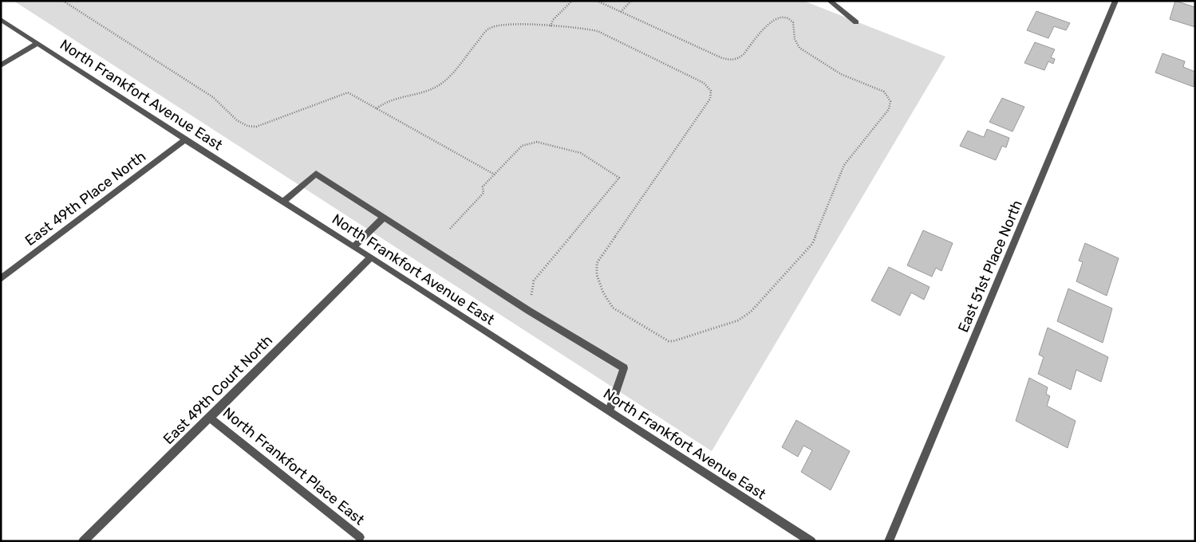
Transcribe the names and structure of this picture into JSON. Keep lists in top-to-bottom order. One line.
{"streets":{"street":["North Frankfort Avenue East","East 49th Place North","East 51st Place North","East 49th Court North","North Frankfort Place East"]},"crossings":[["North Frankfort Avenue East","East 49th Place North"],["North Frankfort Avenue East","East 49th Court North"],["East 49th Court North","North Frankfort Place East"]]}
